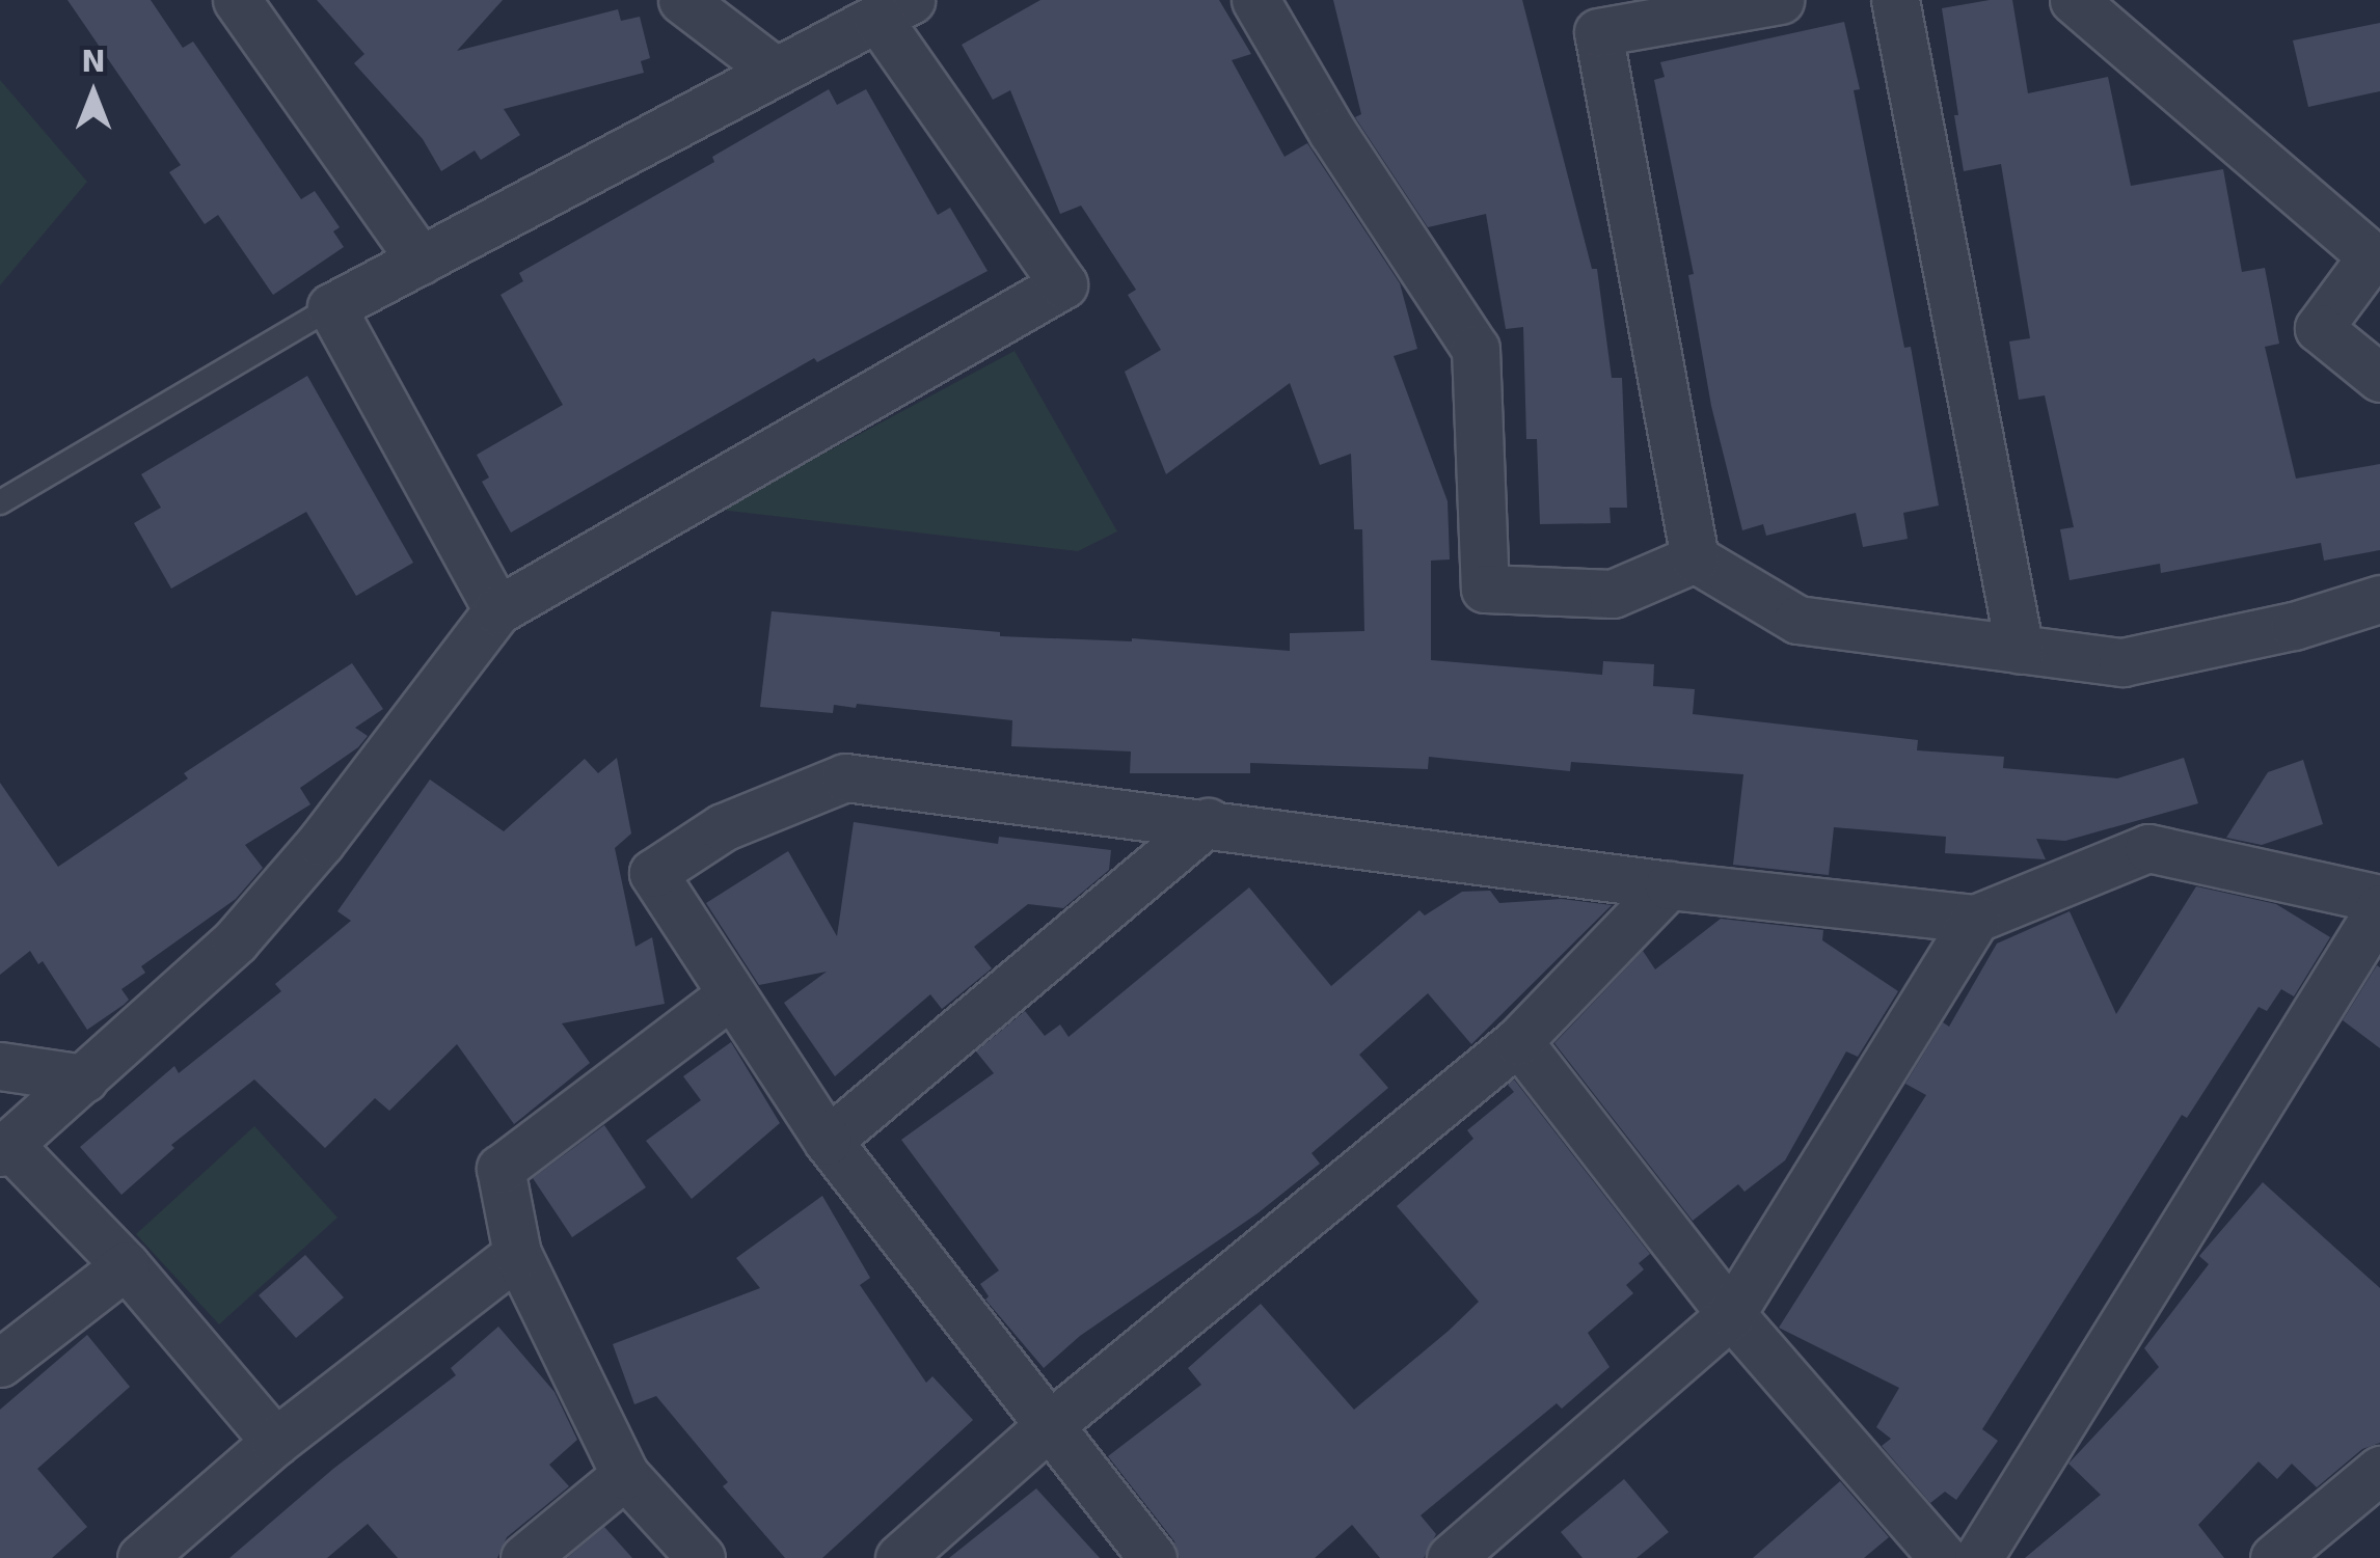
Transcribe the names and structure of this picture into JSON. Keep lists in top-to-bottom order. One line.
{"north":"top"}
